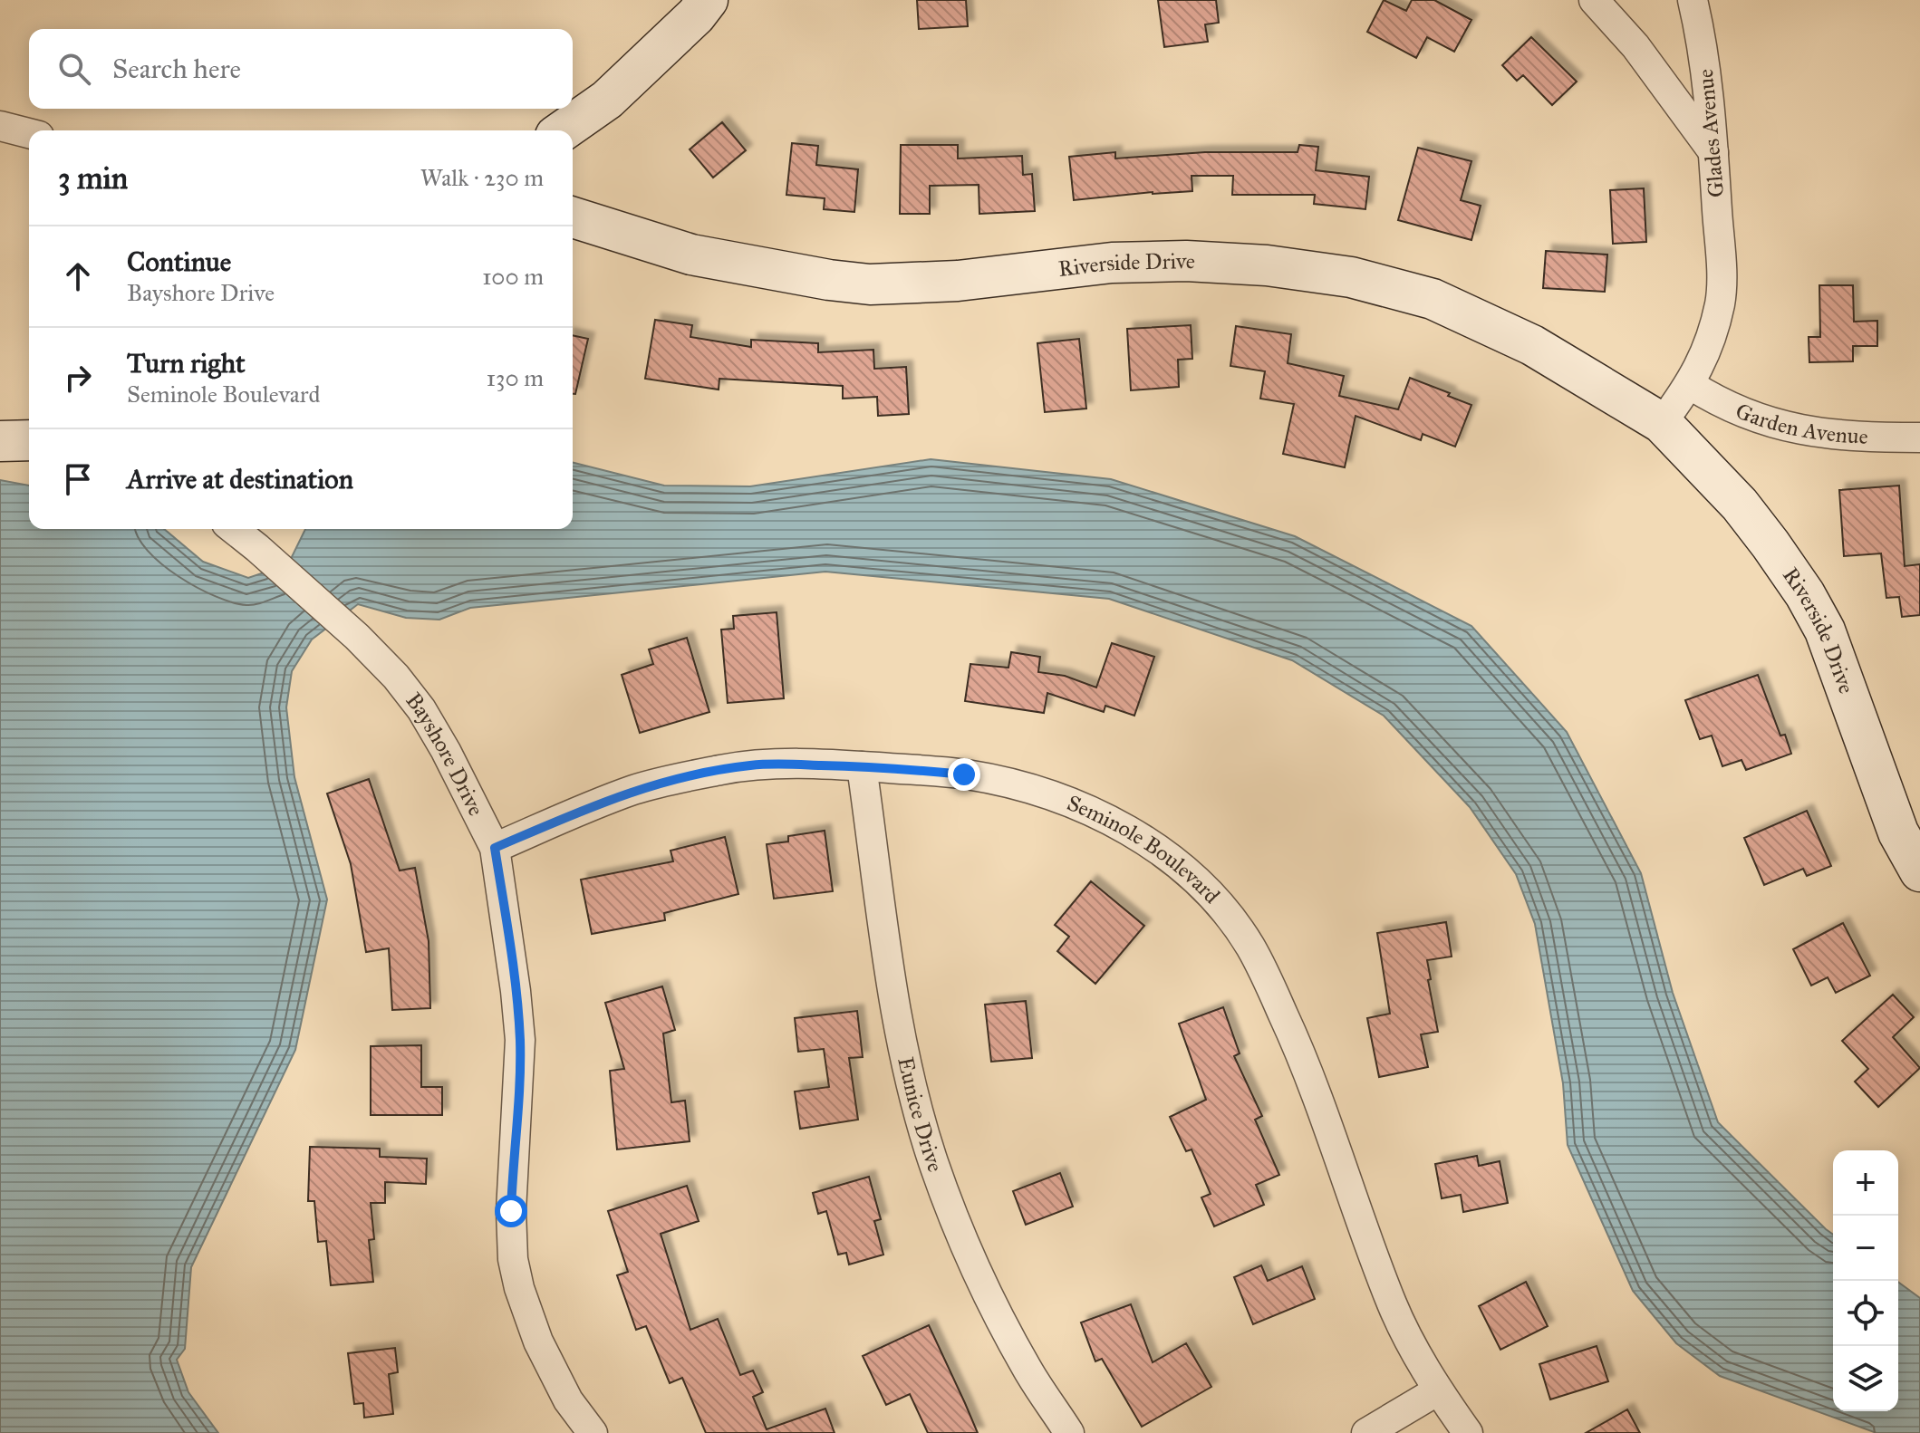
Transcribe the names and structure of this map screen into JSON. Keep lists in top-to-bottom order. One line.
{"streets":{"street":["Glades Avenue","Riverside Drive","Garden Avenue","Bayshore Drive","Seminole Boulevard","Eunice Drive"]},"crossings":[["Glades Avenue","Garden Avenue"],["Bayshore Drive","Seminole Boulevard"],["Seminole Boulevard","Eunice Drive"]],"page":{"search":"Search here","heading":["3 min","Walk · 230 m"],"list":[["Continue","Bayshore Drive","100 m"],["Turn right","Seminole Boulevard","130 m"],"Arrive at destination"],"map_buttons":["+","−"]}}
